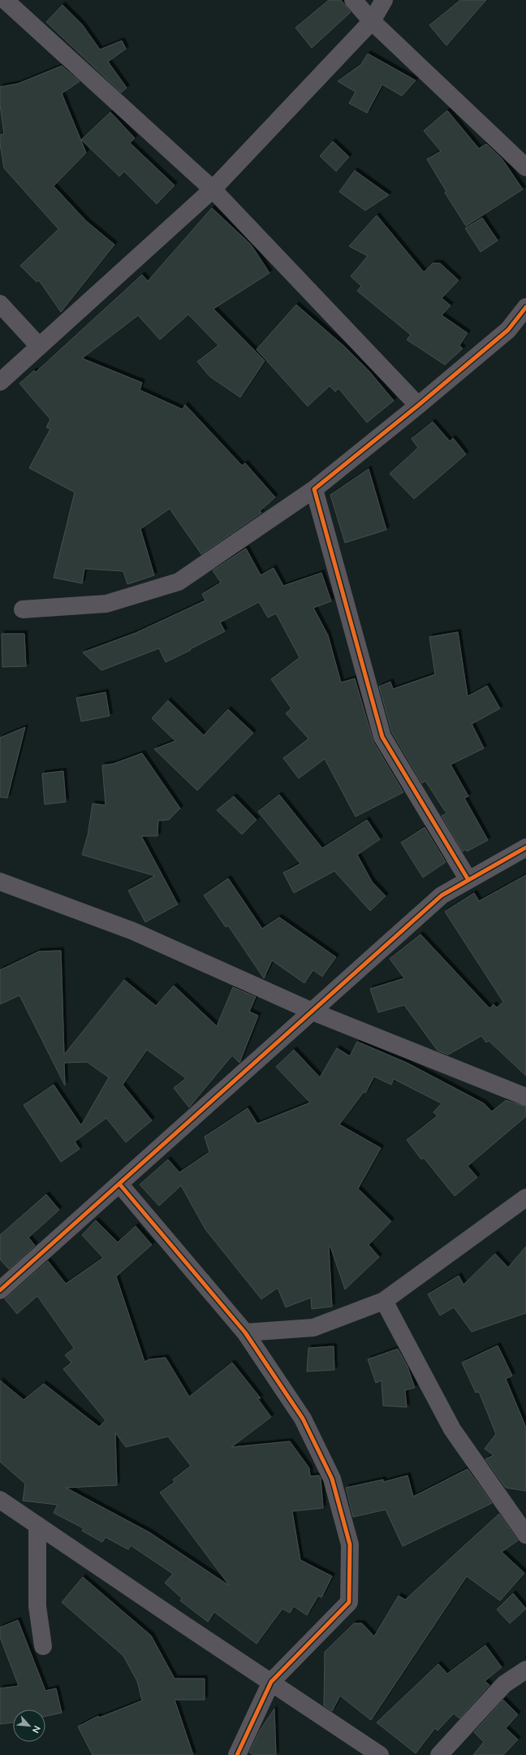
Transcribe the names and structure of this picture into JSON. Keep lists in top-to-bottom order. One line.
{"north":"bottom right"}
